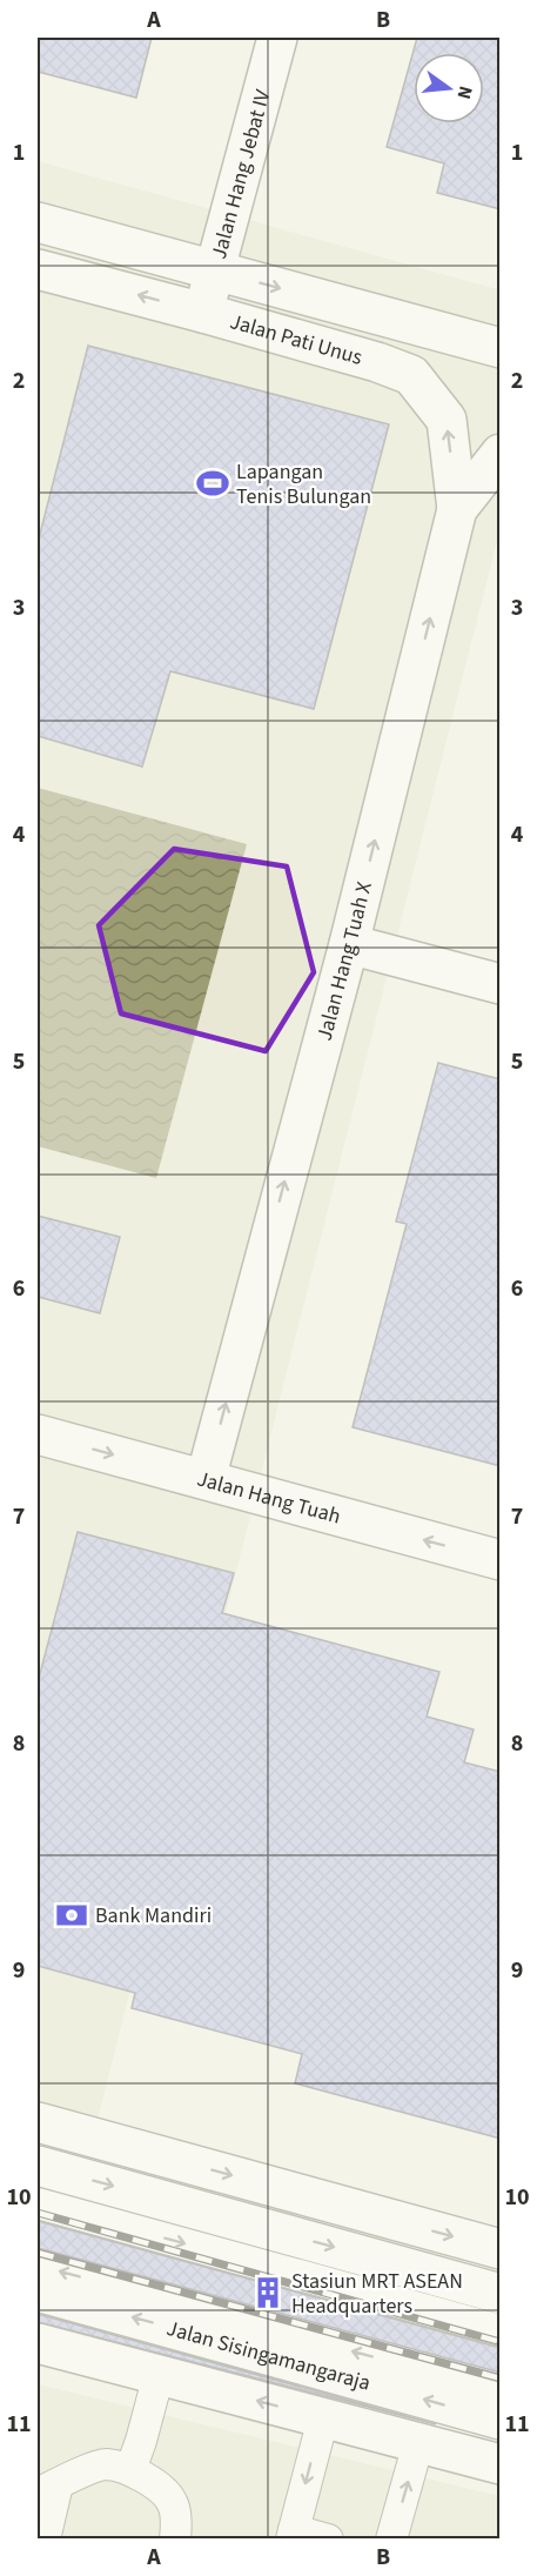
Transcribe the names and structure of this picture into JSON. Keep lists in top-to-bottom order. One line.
{"streets":{"street":["Jalan Hang Jebat IV","Jalan Pati Unus","Jalan Hang Tuah X","Jalan Hang Tuah","Jalan Sisingamangaraja"]},"crossings":[["Jalan Hang Jebat IV","Jalan Pati Unus"],["Jalan Pati Unus","Jalan Hang Tuah X"],["Jalan Hang Tuah X","Jalan Hang Tuah"]],"one_way":["Jalan Hang Tuah X"],"places":{"sports":["Lapangan Tenis Bulungan"],"bank":["Bank Mandiri"],"building":["Stasiun MRT ASEAN Headquarters"]},"north":"right","grid":{"columns":["A","B"],"rows":["1","2","3","4","5","6","7","8","9","10","11"]}}
